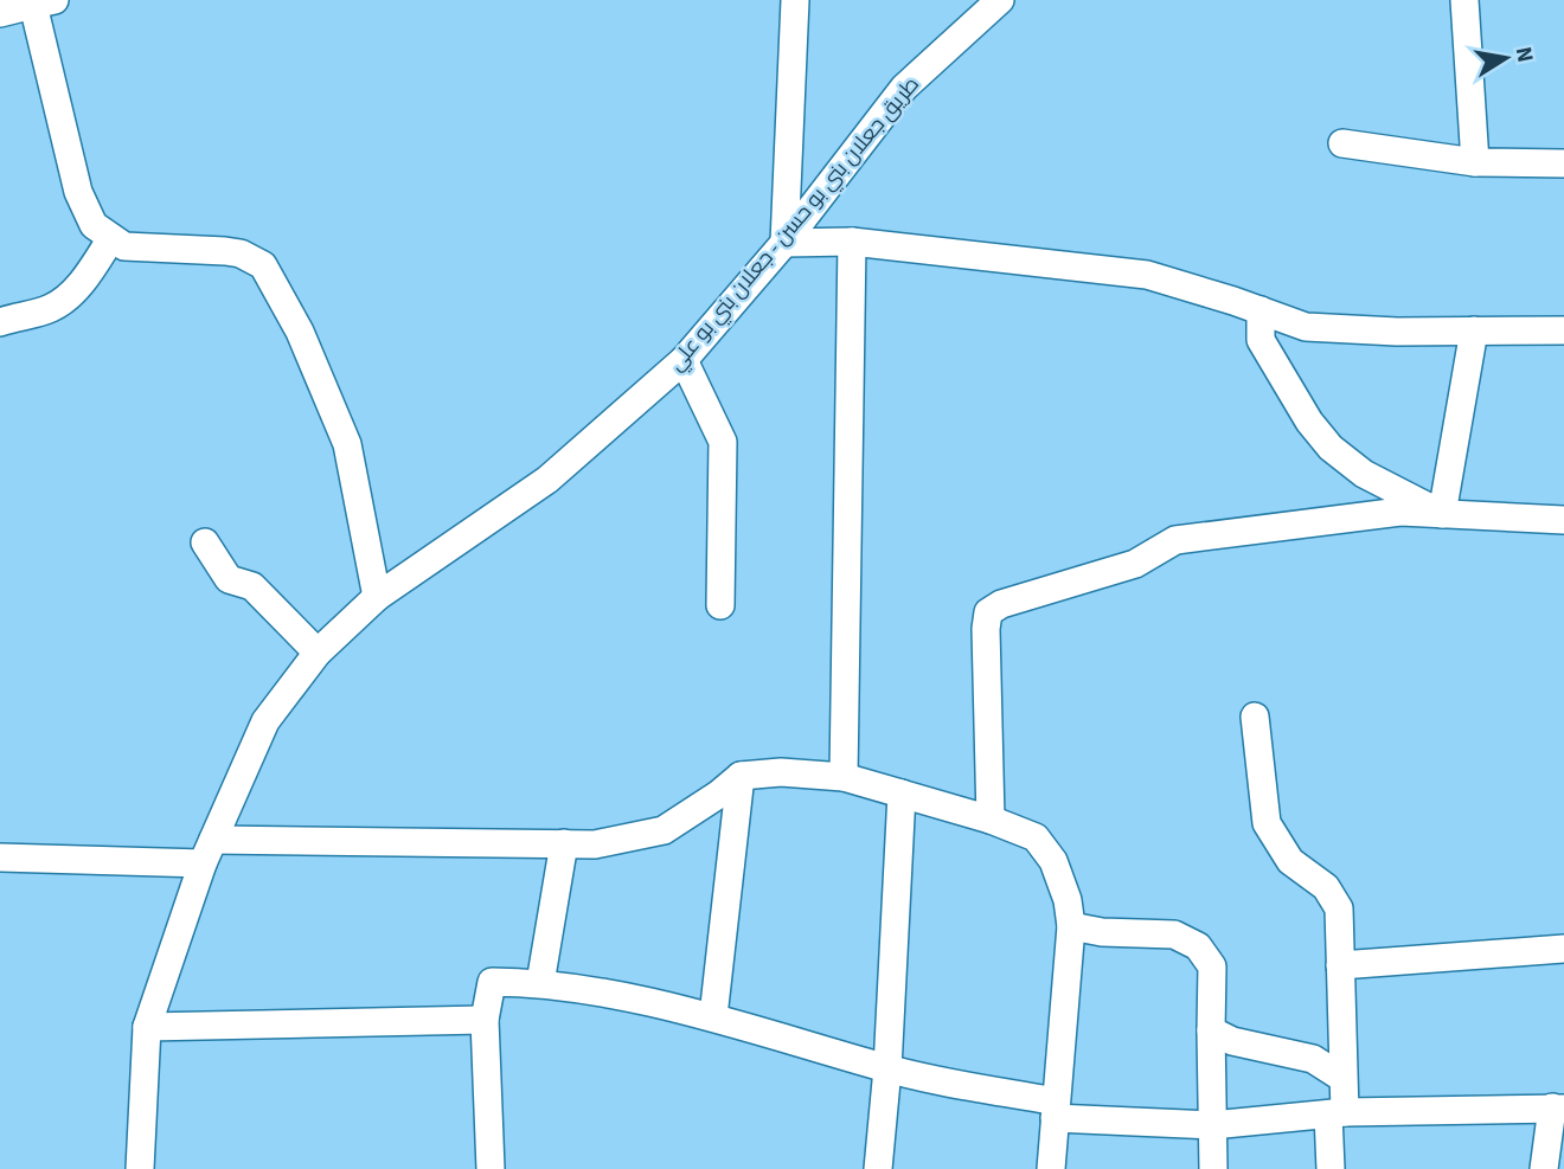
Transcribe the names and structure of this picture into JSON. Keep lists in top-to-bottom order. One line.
{"streets":{"street":["طريق جعلان بني بو حسن - جعلان بني بو علي"]},"north":"right"}
